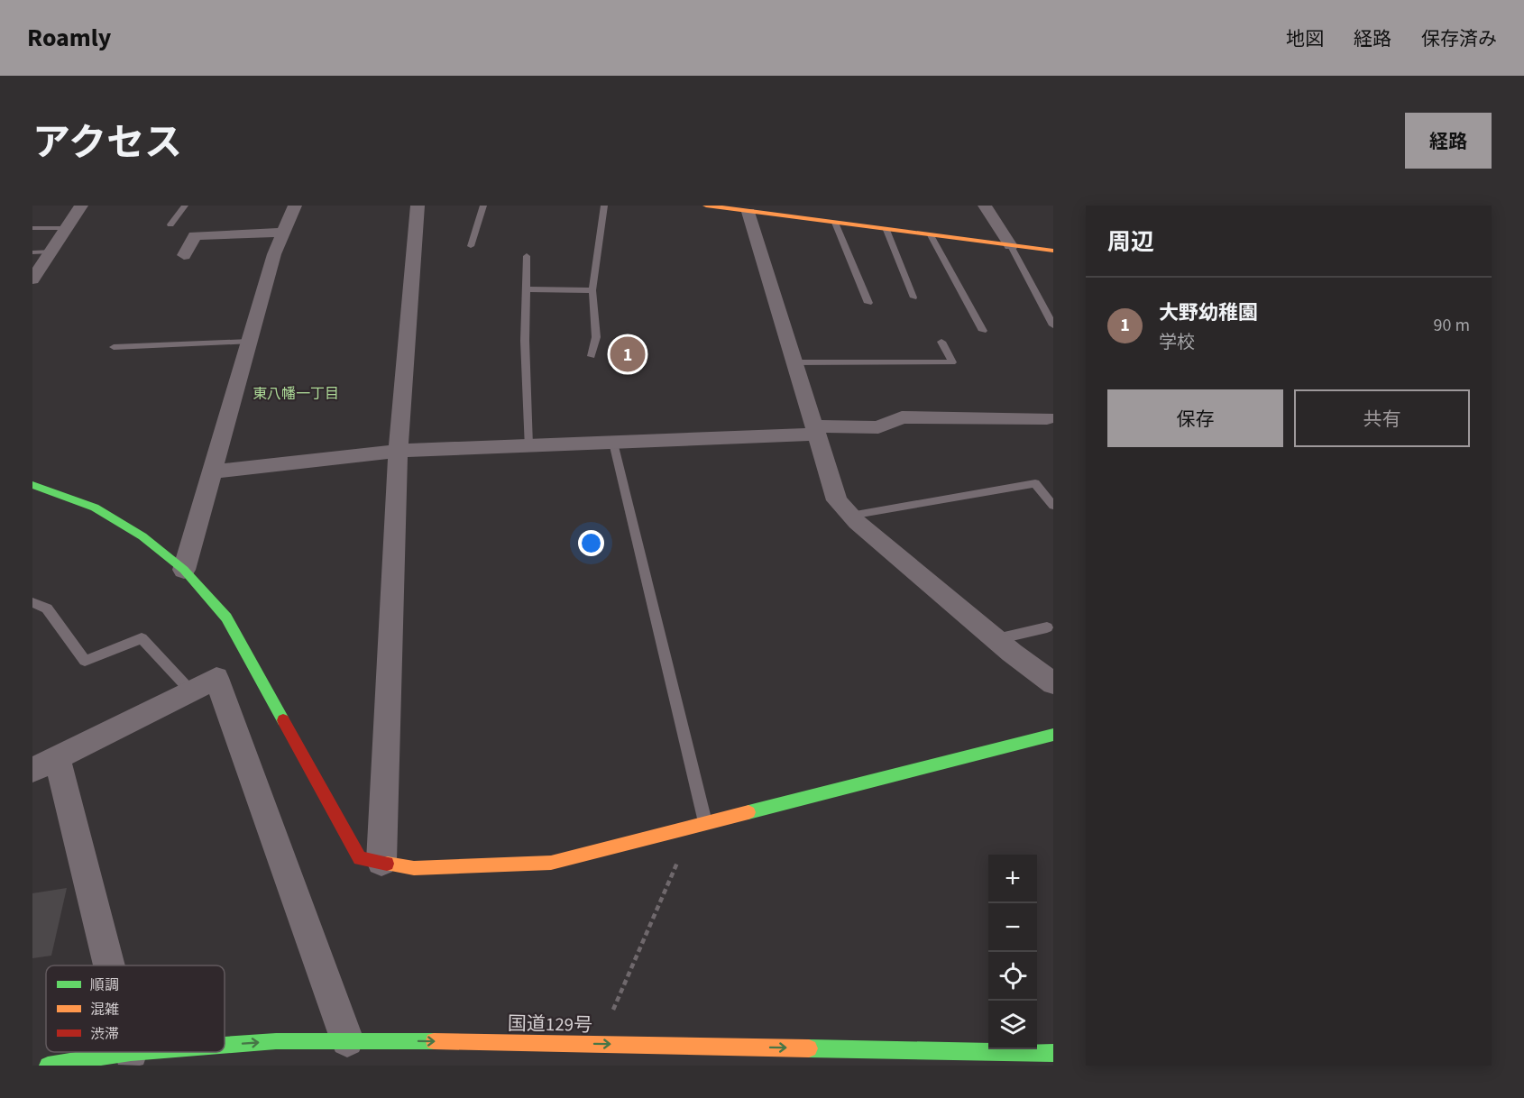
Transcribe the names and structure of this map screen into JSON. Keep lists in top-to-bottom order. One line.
{"streets":{"main road":["国道129号"]},"one_way":["国道129号"],"districts":["東八幡一丁目"],"legend":["順調","混雑","渋滞"],"page":{"header":"Roamly","nav":["地図","経路","保存済み"],"title":"アクセス","buttons":["経路",["保存","共有"]],"heading":"周辺","list":[{"mark":"1","name":"大野幼稚園","note":"学校","value":"90 m"}],"pins":"1","map_buttons":["+","−"]}}
